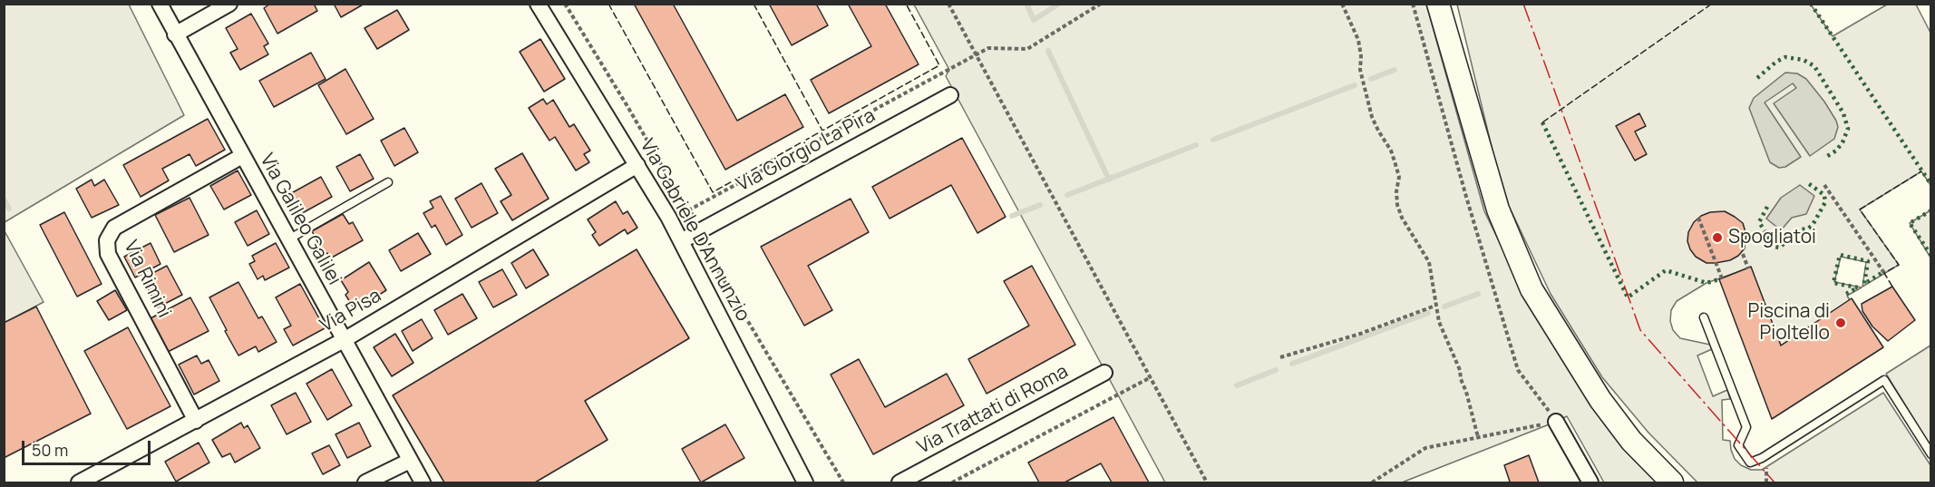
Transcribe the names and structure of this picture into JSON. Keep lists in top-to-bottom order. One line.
{"streets":{"street":["Via Giorgio La Pira","Via Galileo Galilei","Via Gabriele D'Annunzio","Via Rimini","Via Pisa","Via Trattati di Roma"]},"crossings":[["Via Giorgio La Pira","Via Gabriele D'Annunzio"],["Via Galileo Galilei","Via Rimini"],["Via Galileo Galilei","Via Pisa"],["Via Gabriele D'Annunzio","Via Pisa"],["Via Rimini","Via Pisa"]],"places":["Spogliatoi","Piscina di Pioltello"],"scale_bar":"50 m"}
